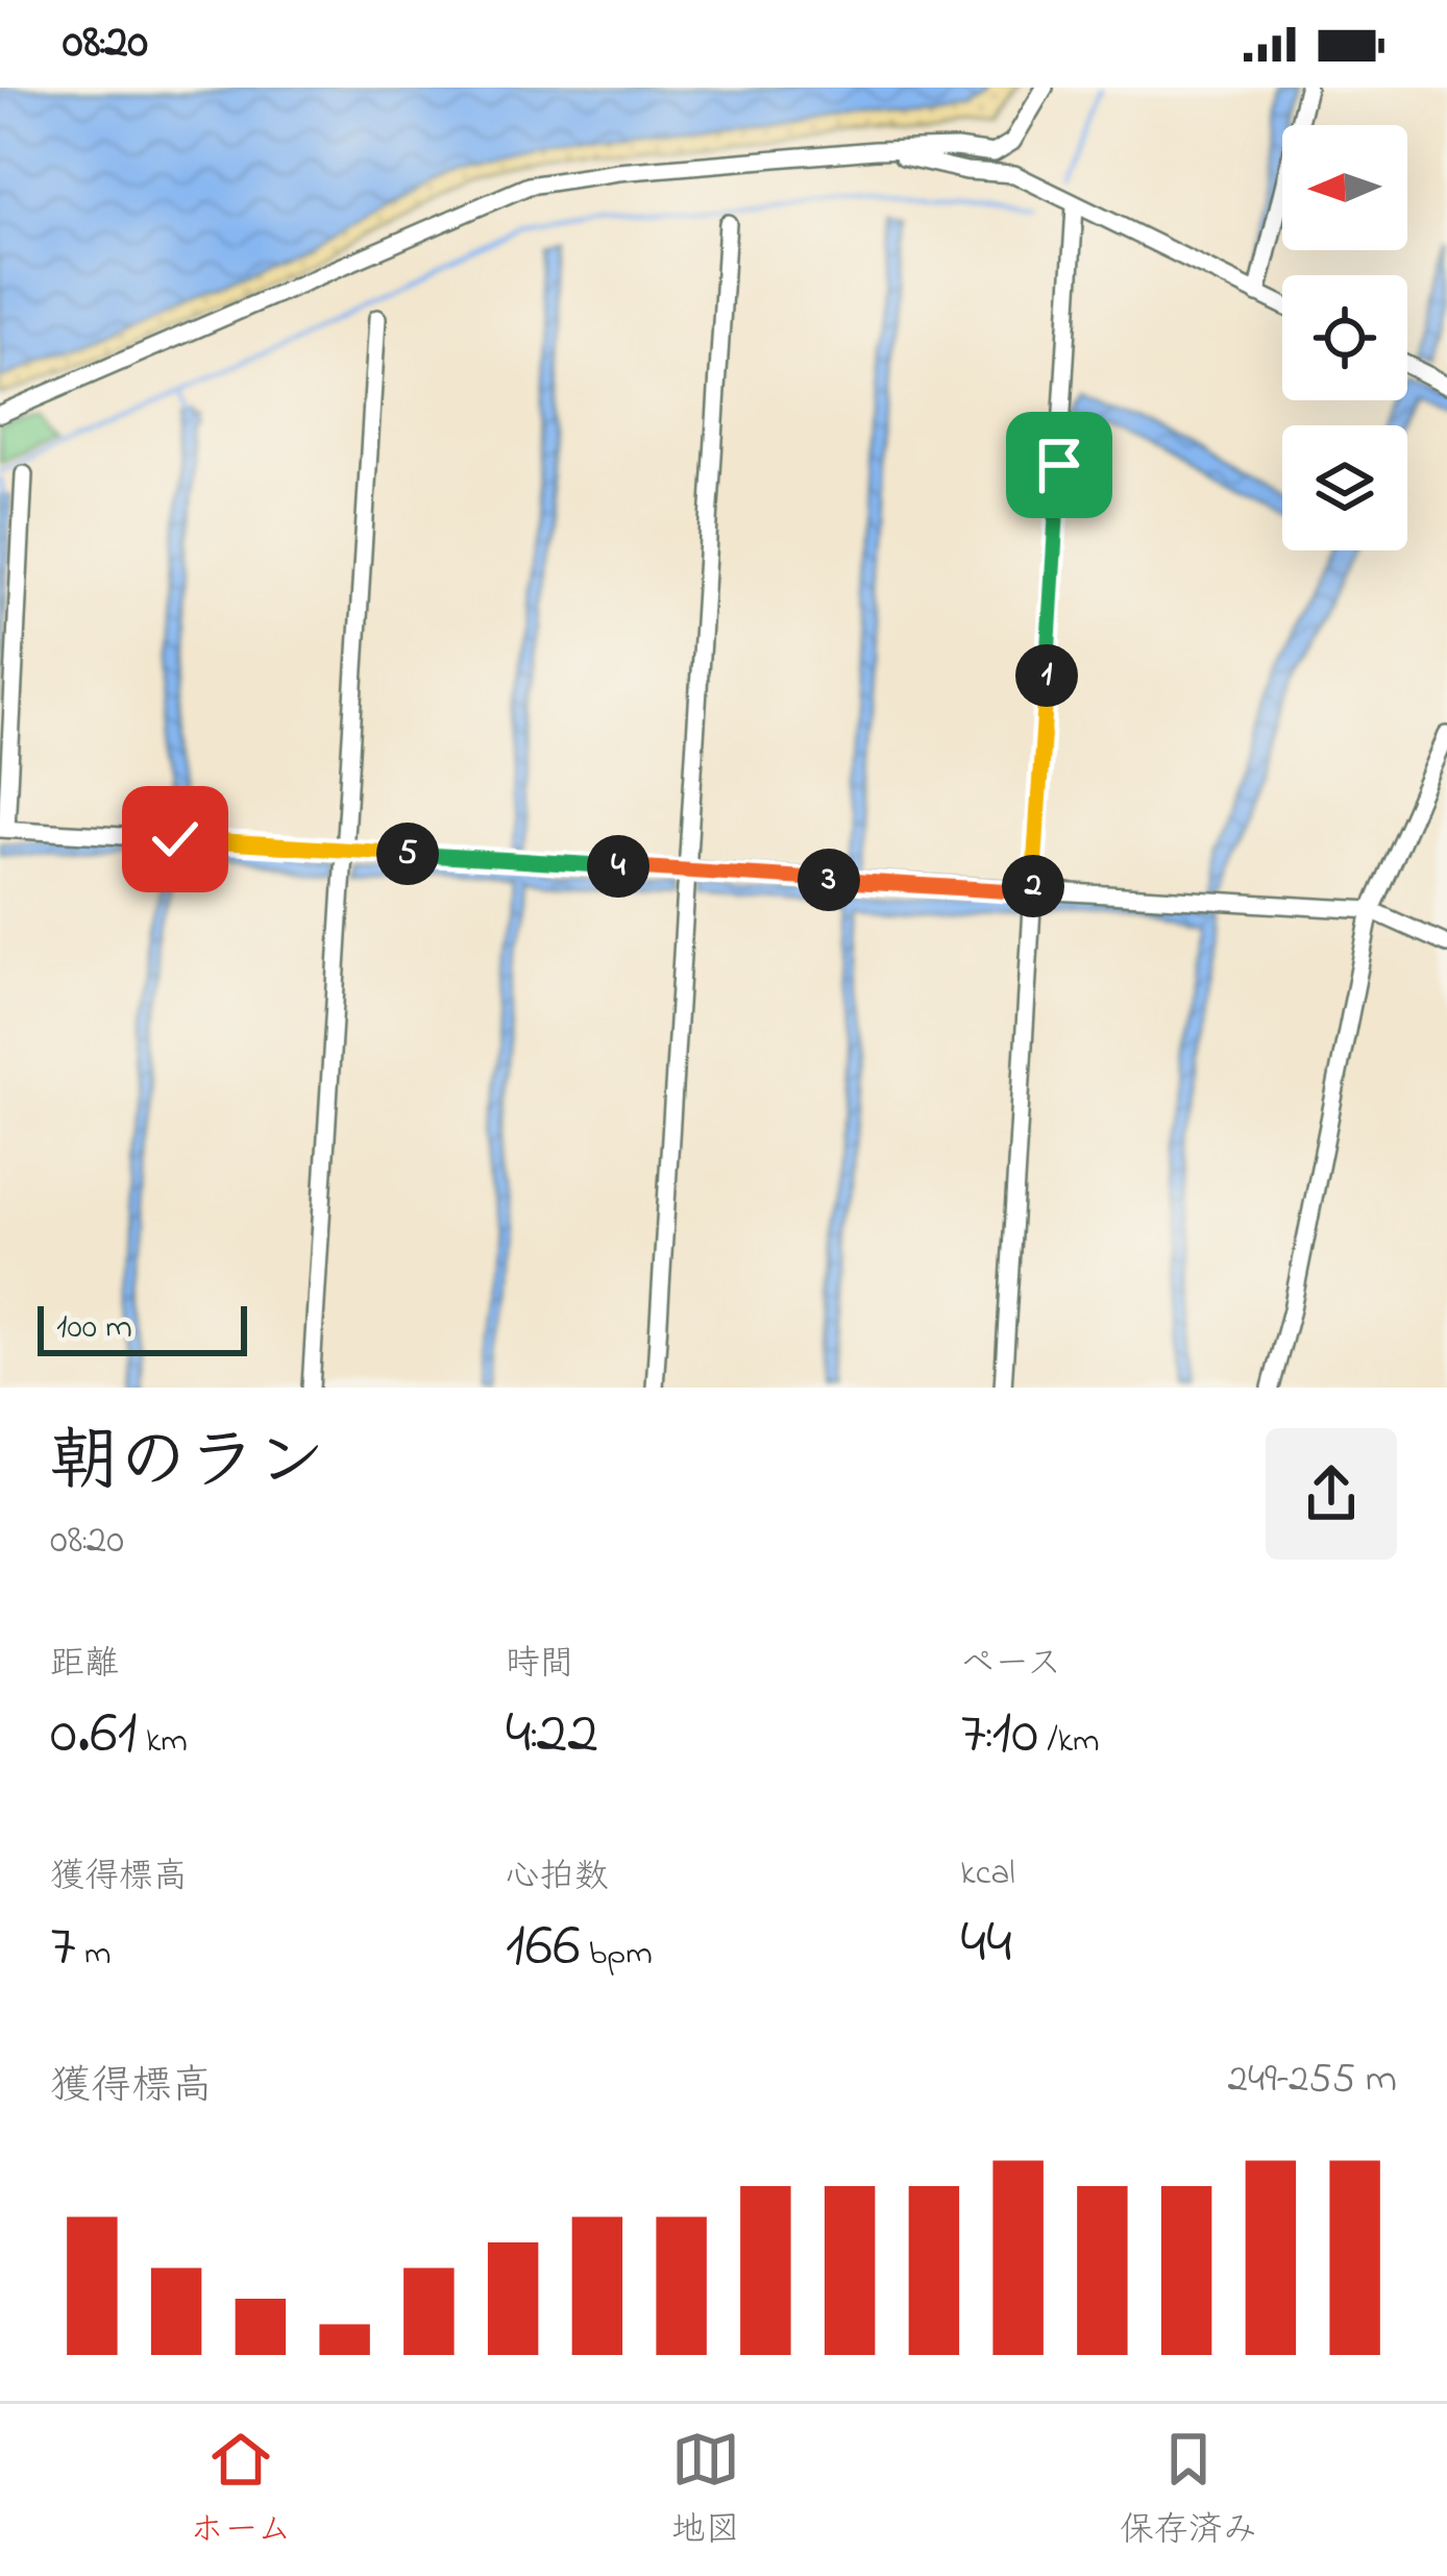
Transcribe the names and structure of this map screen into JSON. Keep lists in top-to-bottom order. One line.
{"scale_bar":"100 m","north":"left","page":{"status":"08:20","pins":["1","5","4","3","2"],"scale":"100 m","heading":["朝のラン","08:20"],"stats":[["距離","0.61 km"],["時間","4:22"],["ペース","7:10 /km"],["獲得標高","7 m"],["心拍数","166 bpm"],["kcal","44"]],"chart":["獲得標高","249–255 m"],"tabs":["ホーム","地図","保存済み"]}}
